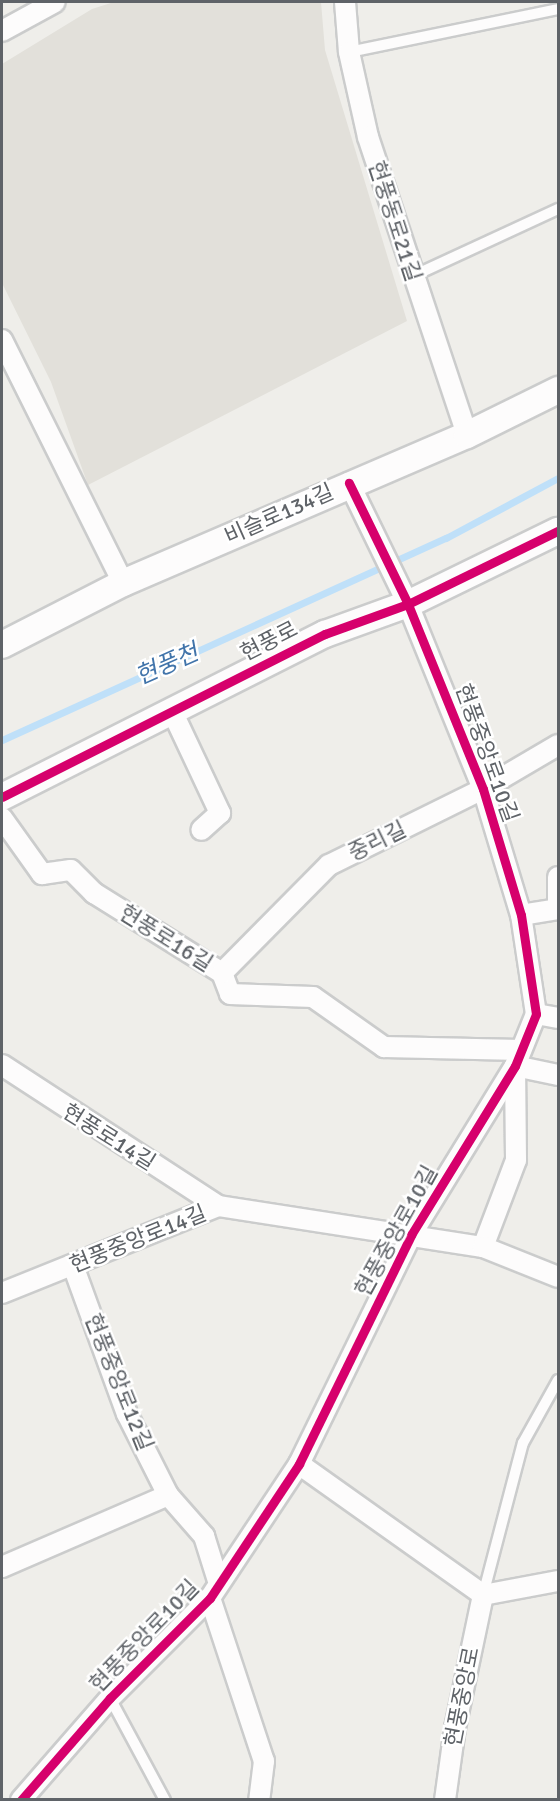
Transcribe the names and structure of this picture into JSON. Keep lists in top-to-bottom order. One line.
{"streets":{"street":["현풍동로21길","비슬로134길","현풍로","현풍중앙로10길","중리길","현풍로16길","현풍로14길","현풍중앙로14길","현풍중앙로12길","현풍중앙로"]},"crossings":[["현풍동로21길","비슬로134길"],["비슬로134길","현풍중앙로10길"],["현풍로","현풍중앙로10길"],["현풍중앙로10길","중리길"],["현풍중앙로10길","현풍로16길"],["현풍중앙로10길","현풍중앙로14길"],["현풍중앙로10길","현풍중앙로12길"],["중리길","현풍로16길"],["현풍로14길","현풍중앙로14길"],["현풍중앙로14길","현풍중앙로12길"]],"water":["현풍천"]}
